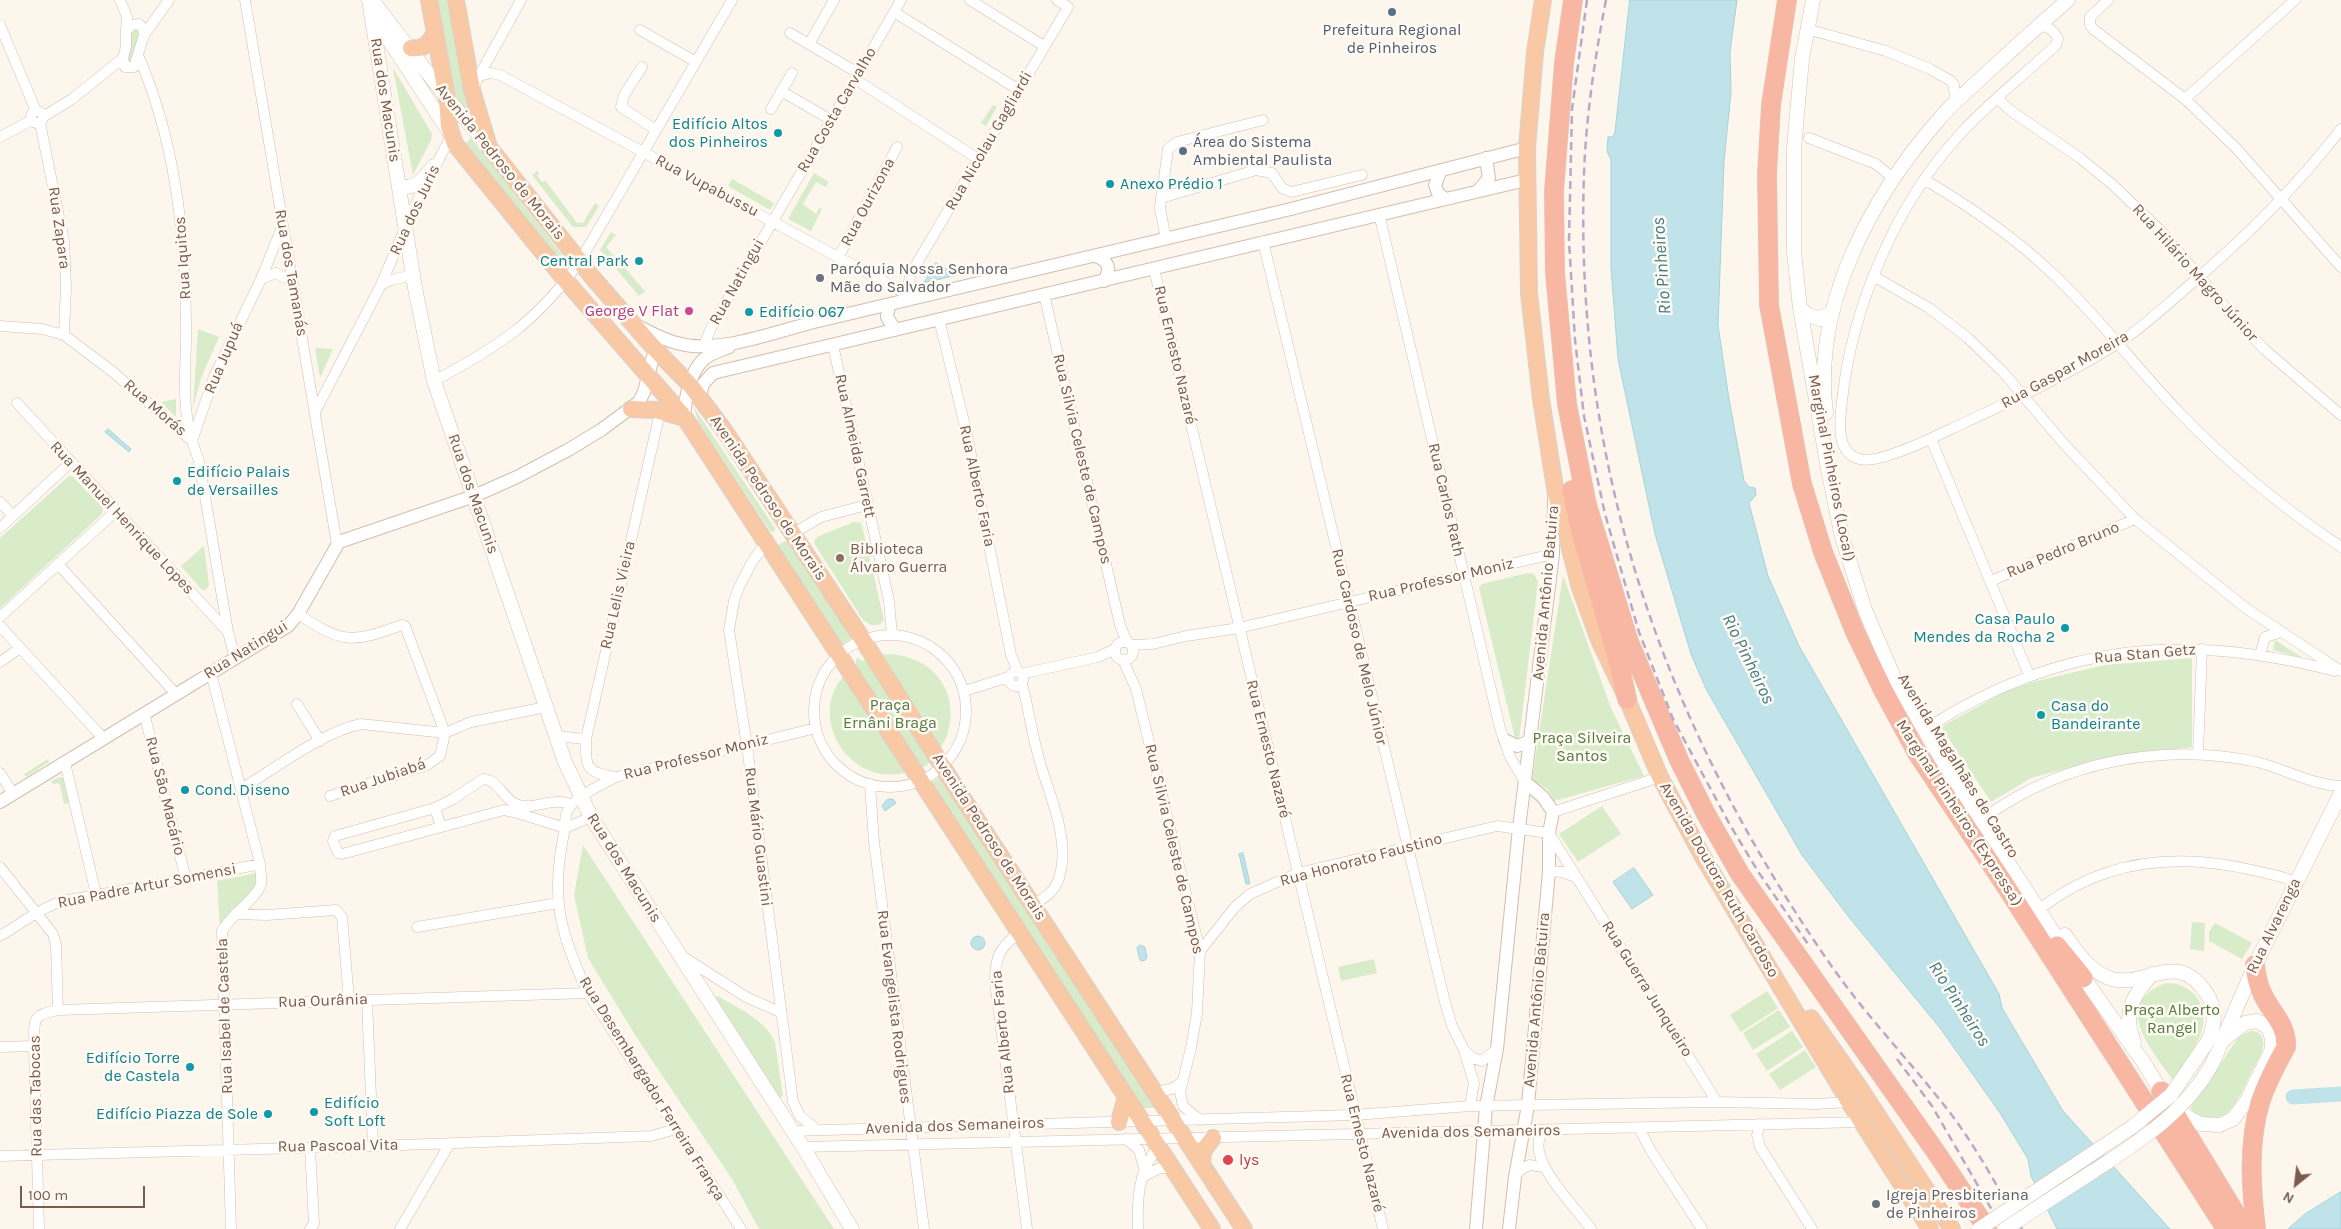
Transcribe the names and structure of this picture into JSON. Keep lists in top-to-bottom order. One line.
{"streets":{"highway":["Avenida Pedroso de Morais","Marginal Pinheiros (Expressa)","Avenida Doutora Ruth Cardoso"],"main road":["Rua dos Macunis","Marginal Pinheiros (Local)","Avenida Magalhães de Castro","Rua Alvarenga"],"street":["Rua Costa Carvalho","Rua Nicolau Gagliardi","Rua Vupabussu","Rua Ourizona","Rua dos Juris","Rua Zapara","Rua Iquitos","Rua dos Tamanás","Rua Hilário Magro Júnior","Rua Natingui","Rua Ernesto Nazaré","Rua Jupuá","Rua Gaspar Moreira","Rua Morás","Rua Almeida Garrett","Rua Silvia Celeste de Campos","Rua Alberto Faria","Rua Carlos Rath","Rua Manuel Henrique Lopes","Rua Pedro Bruno","Rua Professor Moniz","Avenida Antônio Batuira","Rua Lelis Vieira","Rua Cardoso de Melo Júnior","Rua Stan Getz","Rua Jubiabá","Rua São Macário","Rua Mário Guastini","Rua Honorato Faustino","Rua Padre Artur Somensi","Rua Guerra Junqueiro","Rua Ourânia","Rua Evangelista Rodrigues","Rua Isabel de Castela","Rua Desembargador Ferreira França","Rua das Tabocas","Avenida dos Semaneiros","Rua Pascoal Vita"]},"crossings":[["Rua dos Macunis","Avenida Pedroso de Morais"],["Rua dos Macunis","Rua dos Juris"],["Rua dos Macunis","Rua Professor Moniz"],["Rua dos Macunis","Rua Mário Guastini"],["Rua dos Macunis","Rua Desembargador Ferreira França"],["Rua dos Macunis","Avenida dos Semaneiros"],["Rua Costa Carvalho","Rua Vupabussu"],["Rua Costa Carvalho","Rua Natingui"],["Rua Nicolau Gagliardi","Rua Vupabussu"],["Avenida Pedroso de Morais","Rua dos Juris"],["Avenida Pedroso de Morais","Rua Alberto Faria"],["Avenida Pedroso de Morais","Rua Mário Guastini"],["Avenida Pedroso de Morais","Avenida dos Semaneiros"],["Rua Vupabussu","Rua Ourizona"],["Rua Vupabussu","Rua Natingui"],["Rua dos Juris","Rua dos Tamanás"],["Rua Zapara","Rua Morás"],["Rua Iquitos","Rua Jupuá"],["Rua Iquitos","Rua Morás"],["Rua dos Tamanás","Rua Natingui"],["Rua dos Tamanás","Rua Jupuá"],["Rua Hilário Magro Júnior","Rua Gaspar Moreira"],["Rua Natingui","Rua Morás"],["Rua Natingui","Rua São Macário"],["Rua Natingui","Rua Isabel de Castela"],["Rua Ernesto Nazaré","Rua Professor Moniz"],["Rua Ernesto Nazaré","Rua Honorato Faustino"],["Rua Ernesto Nazaré","Avenida dos Semaneiros"],["Rua Jupuá","Rua Morás"],["Rua Morás","Rua Manuel Henrique Lopes"],["Rua Silvia Celeste de Campos","Rua Professor Moniz"],["Rua Silvia Celeste de Campos","Rua Honorato Faustino"],["Rua Silvia Celeste de Campos","Avenida dos Semaneiros"],["Marginal Pinheiros (Local)","Rua Alvarenga"],["Rua Alberto Faria","Rua Professor Moniz"],["Rua Alberto Faria","Avenida dos Semaneiros"],["Rua Carlos Rath","Rua Professor Moniz"],["Rua Carlos Rath","Avenida Antônio Batuira"],["Rua Professor Moniz","Avenida Antônio Batuira"],["Rua Professor Moniz","Rua Lelis Vieira"],["Rua Professor Moniz","Rua Cardoso de Melo Júnior"],["Rua Professor Moniz","Rua Mário Guastini"],["Rua Professor Moniz","Rua Desembargador Ferreira França"],["Avenida Antônio Batuira","Rua Honorato Faustino"],["Avenida Antônio Batuira","Avenida Doutora Ruth Cardoso"],["Avenida Antônio Batuira","Rua Guerra Junqueiro"],["Avenida Antônio Batuira","Avenida dos Semaneiros"],["Rua Cardoso de Melo Júnior","Rua Honorato Faustino"],["Rua Cardoso de Melo Júnior","Avenida dos Semaneiros"],["Rua Stan Getz","Avenida Magalhães de Castro"],["Rua São Macário","Rua Padre Artur Somensi"],["Rua Mário Guastini","Avenida dos Semaneiros"],["Rua Honorato Faustino","Rua Guerra Junqueiro"],["Avenida Doutora Ruth Cardoso","Avenida dos Semaneiros"],["Rua Padre Artur Somensi","Rua Isabel de Castela"],["Rua Guerra Junqueiro","Avenida dos Semaneiros"],["Rua Ourânia","Rua Isabel de Castela"],["Rua Ourânia","Rua Desembargador Ferreira França"],["Rua Ourânia","Rua das Tabocas"],["Rua Evangelista Rodrigues","Avenida dos Semaneiros"],["Rua Isabel de Castela","Rua Pascoal Vita"],["Rua Desembargador Ferreira França","Rua Pascoal Vita"],["Rua das Tabocas","Rua Pascoal Vita"]],"water":["Rio Pinheiros"],"parks":["Praça Ernâni Braga","Praça Silveira Santos","Praça Alberto Rangel"],"places":["Prefeitura Regional de Pinheiros","Edifício Altos dos Pinheiros","Área do Sistema Ambiental Paulista","Anexo Prédio 1","Central Park","Paróquia Nossa Senhora Mãe do Salvador","George V Flat","Edifício 067","Edifício Palais de Versailles","Biblioteca Álvaro Guerra","Casa Paulo Mendes da Rocha 2","Casa do Bandeirante","Cond. Diseno","Edifício Torre de Castela","Edifício Soft Loft","Edifício Piazza de Sole","lys","Igreja Presbiteriana de Pinheiros"],"scale_bar":"100 m","north":"bottom left"}
